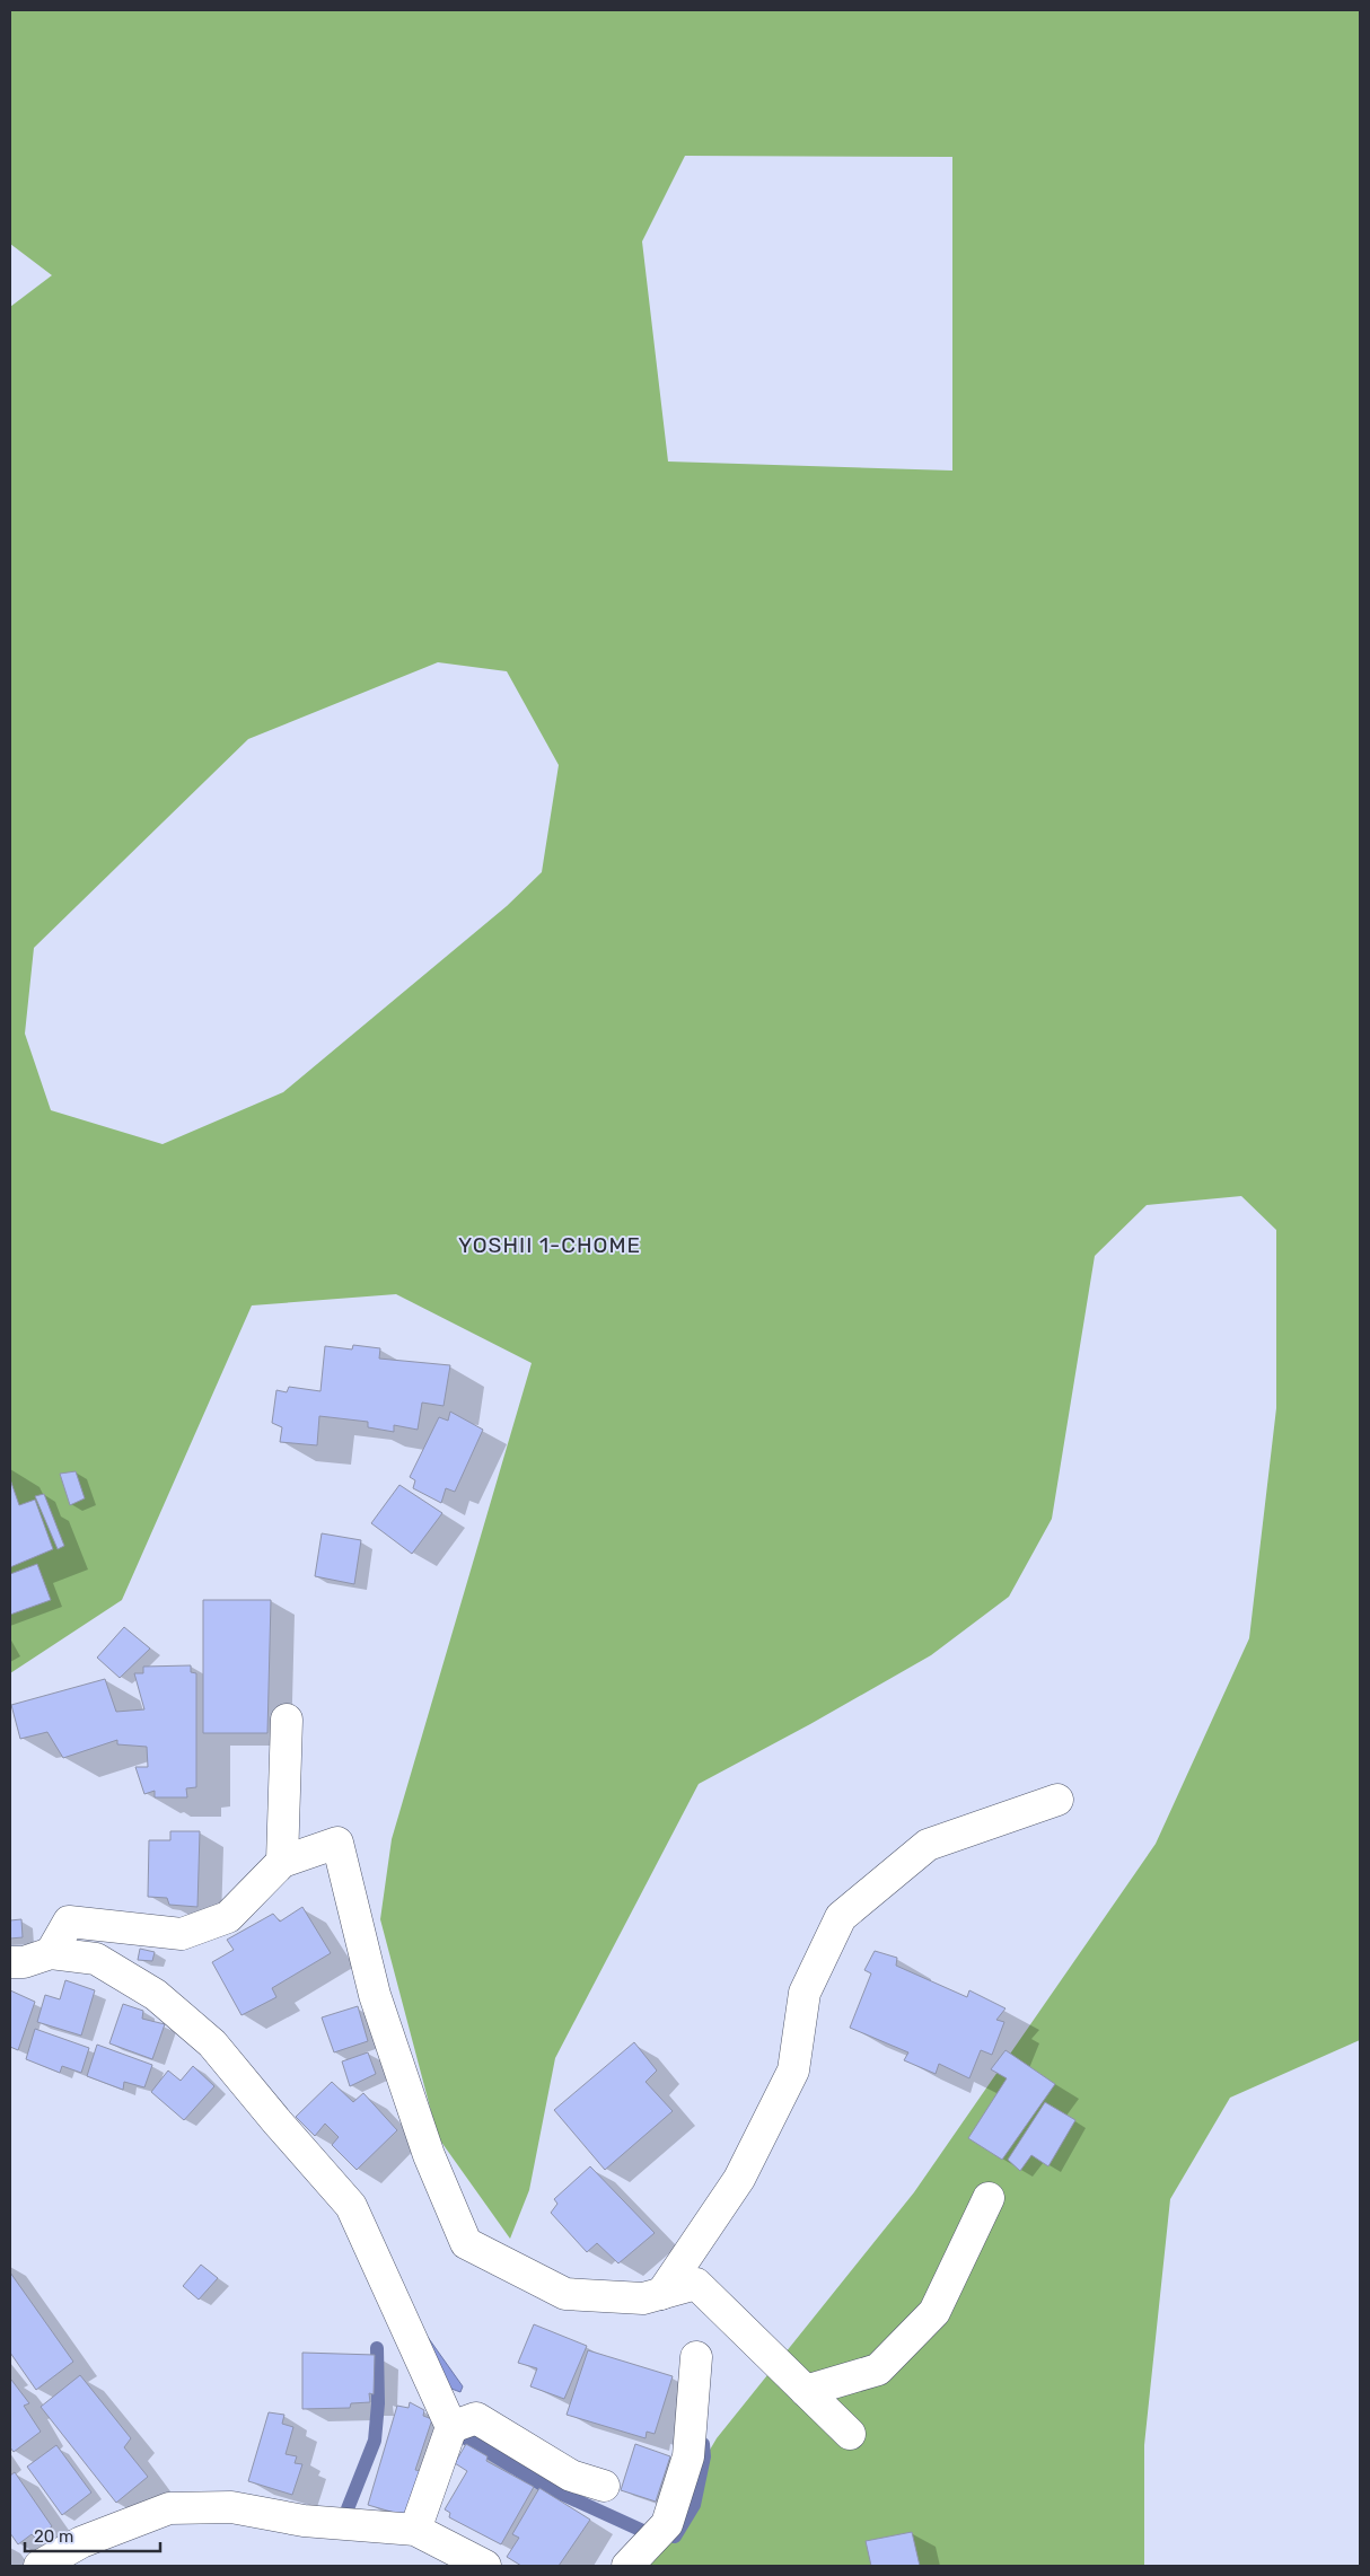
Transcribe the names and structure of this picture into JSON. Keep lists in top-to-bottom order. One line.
{"districts":["YOSHII 1-CHOME"],"scale_bar":"20 m"}
